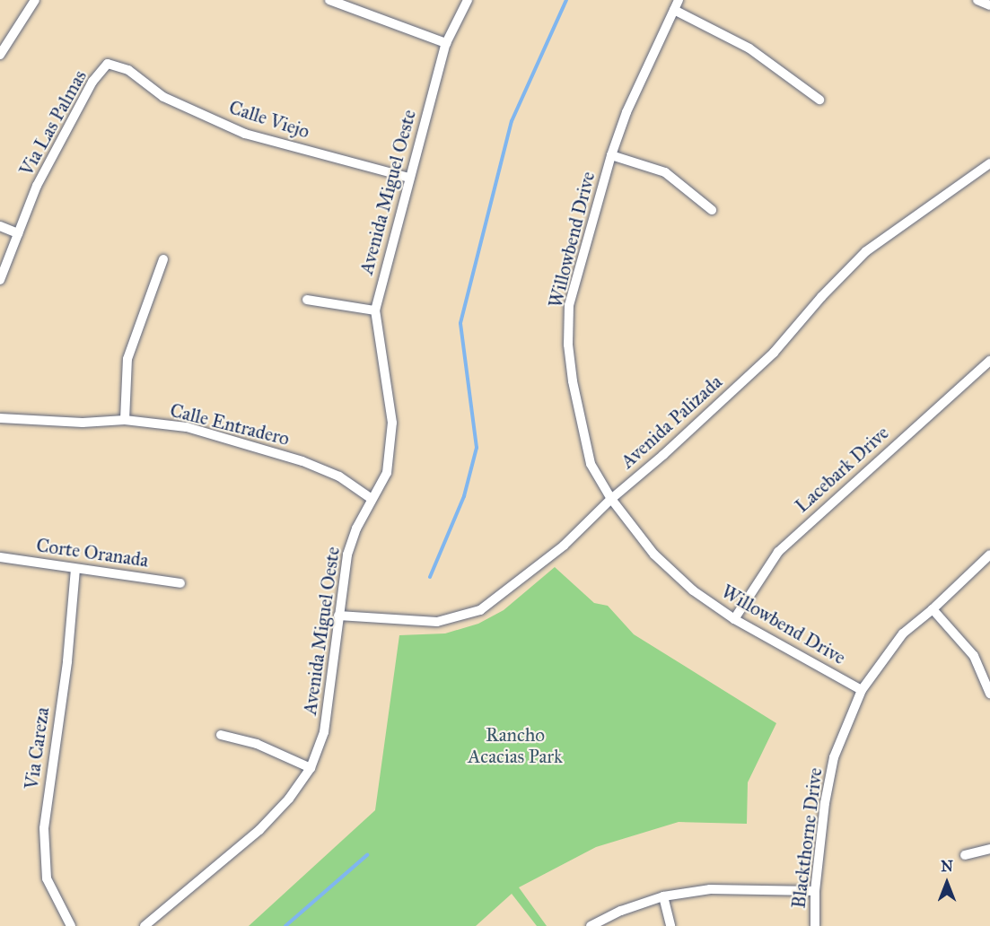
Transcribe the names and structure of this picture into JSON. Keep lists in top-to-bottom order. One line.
{"streets":{"street":["Calle Viejo","Via Las Palmas","Avenida Miguel Oeste","Willowbend Drive","Avenida Palizada","Calle Entradero","Lacebark Drive","Corte Oranada","Via Careza","Blackthorne Drive"]},"crossings":[["Calle Viejo","Via Las Palmas"],["Calle Viejo","Avenida Miguel Oeste"],["Avenida Miguel Oeste","Avenida Palizada"],["Avenida Miguel Oeste","Calle Entradero"],["Willowbend Drive","Avenida Palizada"],["Willowbend Drive","Lacebark Drive"],["Willowbend Drive","Blackthorne Drive"],["Corte Oranada","Via Careza"]],"parks":["Rancho Acacias Park"],"north":"top"}
